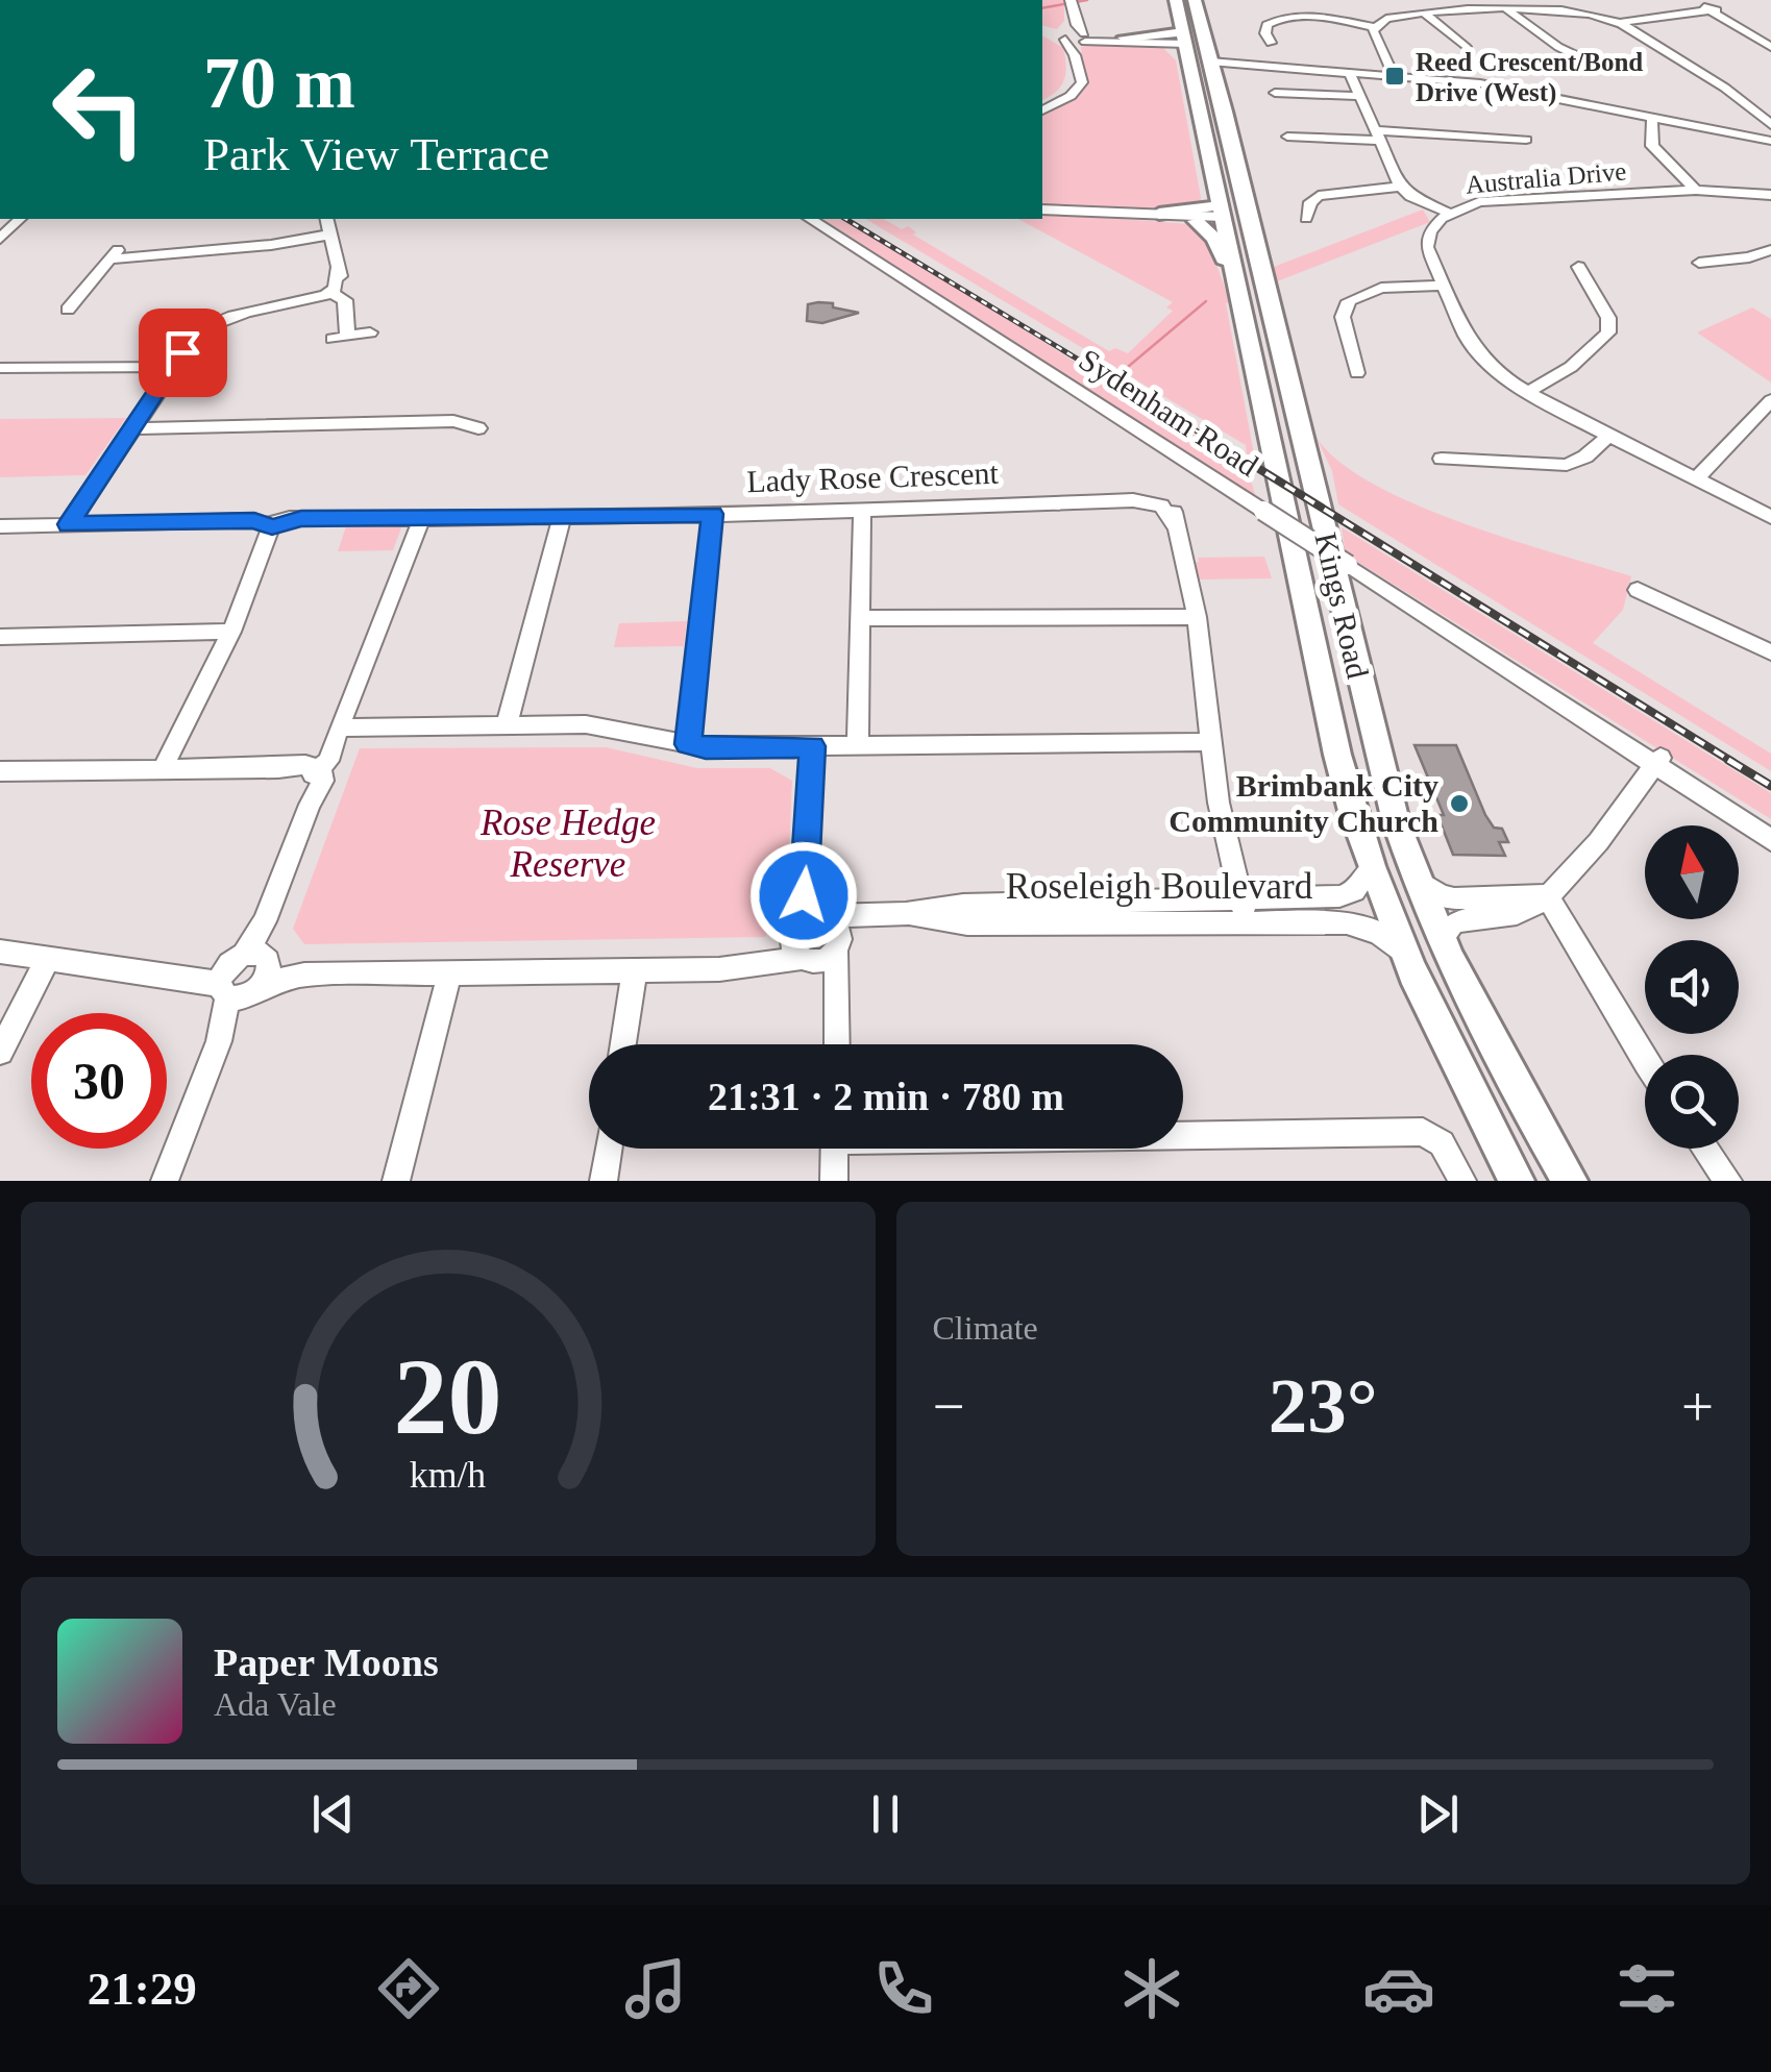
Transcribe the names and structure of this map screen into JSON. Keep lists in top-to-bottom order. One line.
{"streets":{"main road":["Kings Road"],"street":["Australia Drive","Sydenham Road","Lady Rose Crescent","Roseleigh Boulevard"]},"crossings":[["Lady Rose Crescent","Roseleigh Boulevard"],["Kings Road","Roseleigh Boulevard"]],"parks":["Rose Hedge Reserve"],"places":{"transit":["Reed Crescent/Bond Drive (West)"],"other":["Brimbank City Community Church"]},"north":"top","page":{"turn":["70 m","Park View Terrace"],"limit":"30","trip":"21:31 · 2 min · 780 m","tile":"Climate","heat":["−","23°","+"],"song":["Paper Moons","Ada Vale"],"tabs":"21:29","gauge":["20","km/h"]}}
